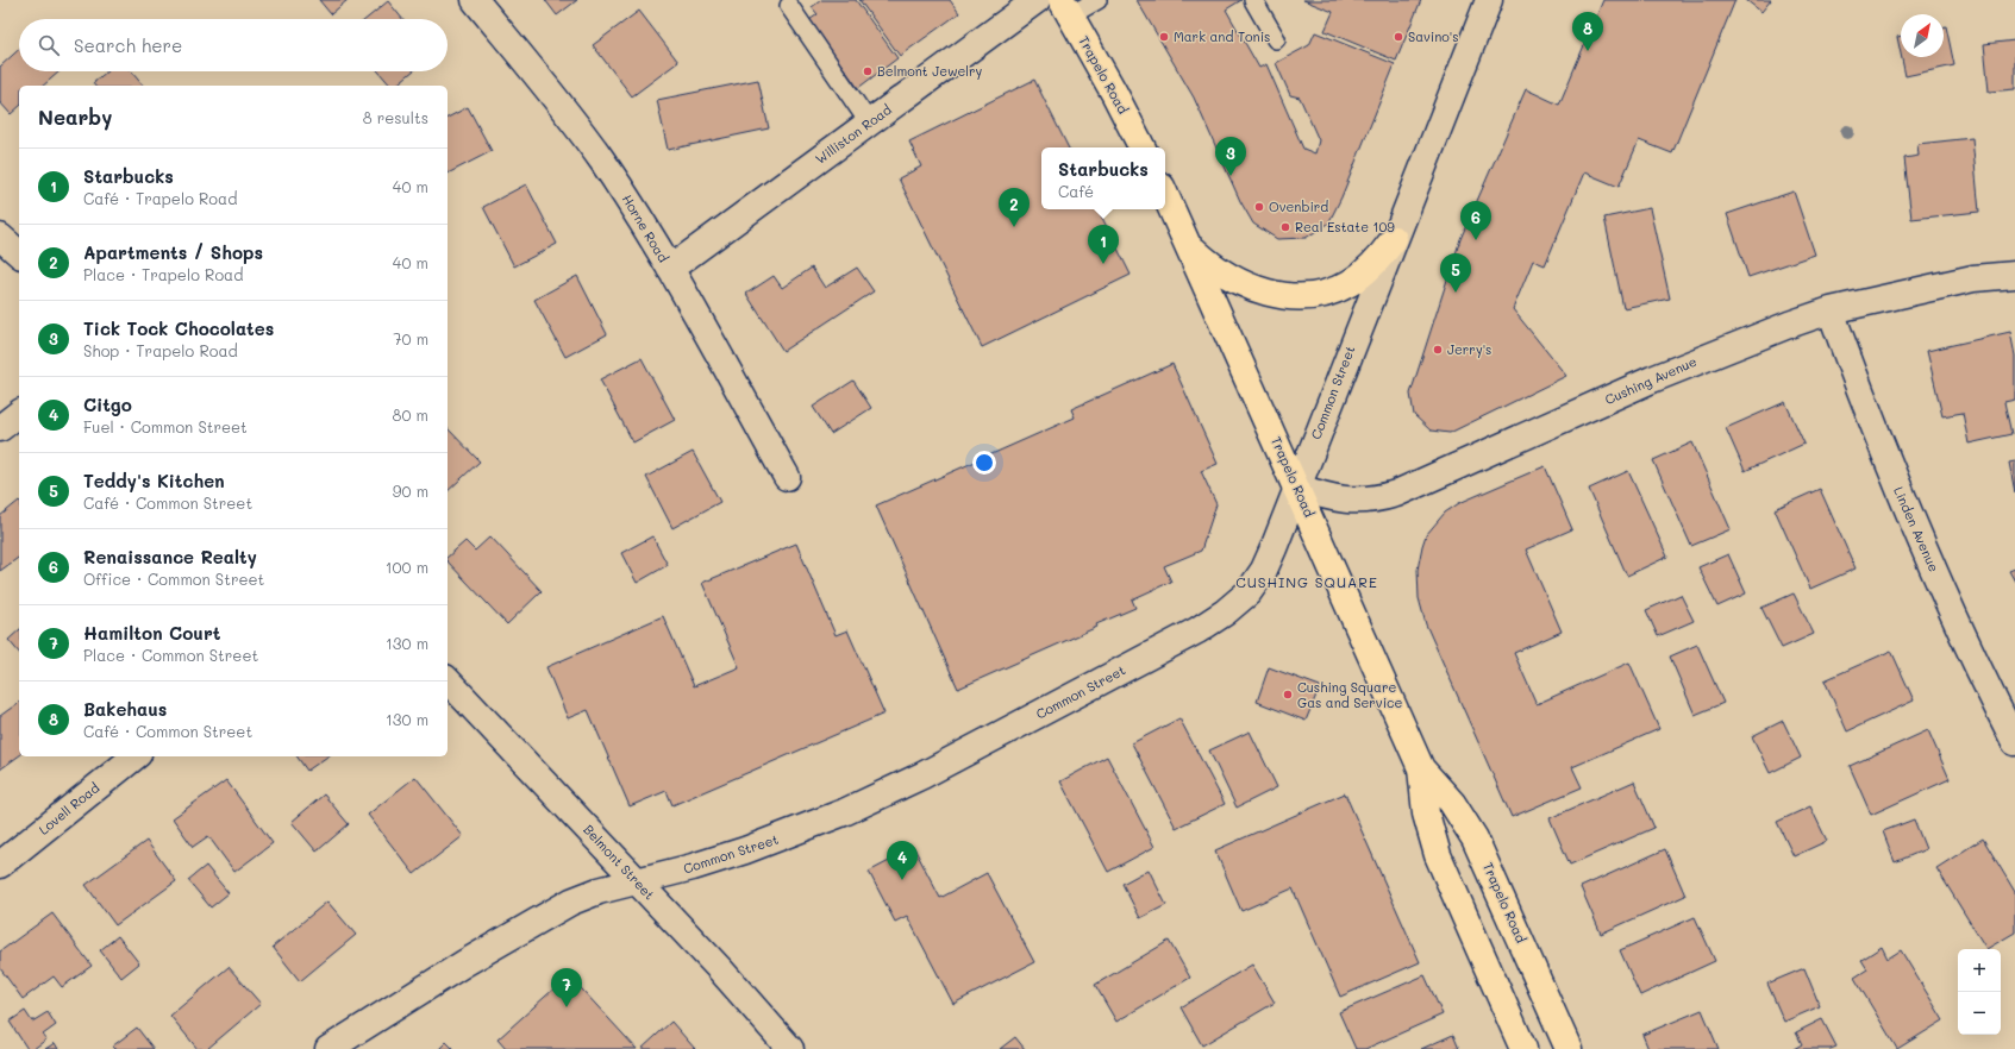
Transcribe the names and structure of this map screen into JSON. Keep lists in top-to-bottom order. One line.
{"streets":{"main road":["Trapelo Road"],"street":["Williston Road","Horne Road","Cushing Avenue","Common Street","Linden Avenue","Lovell Road","Belmont Street"]},"crossings":[["Trapelo Road","Cushing Avenue"],["Trapelo Road","Common Street"],["Williston Road","Horne Road"],["Cushing Avenue","Common Street"],["Cushing Avenue","Linden Avenue"],["Common Street","Belmont Street"]],"districts":["CUSHING SQUARE"],"places":["Mark and Tonis","Savino's","Belmont Jewelry","Ovenbird","Real Estate 109","Jerry's","Cushing Square Gas and Service"],"north":"top right","page":{"pins":["8","3","2","6","1","5","4","7"],"search":"Search here","heading":["Nearby","8 results"],"popup":["Starbucks","Café"],"list":[{"mark":"1","name":"Starbucks","note":"Café · Trapelo Road","value":"40 m"},{"mark":"2","name":"Apartments / Shops","note":"Place · Trapelo Road","value":"40 m"},{"mark":"3","name":"Tick Tock Chocolates","note":"Shop · Trapelo Road","value":"70 m"},{"mark":"4","name":"Citgo","note":"Fuel · Common Street","value":"80 m"},{"mark":"5","name":"Teddy's Kitchen","note":"Café · Common Street","value":"90 m"},{"mark":"6","name":"Renaissance Realty","note":"Office · Common Street","value":"100 m"},{"mark":"7","name":"Hamilton Court","note":"Place · Common Street","value":"130 m"},{"mark":"8","name":"Bakehaus","note":"Café · Common Street","value":"130 m"}],"map_buttons":["+","−"]}}
